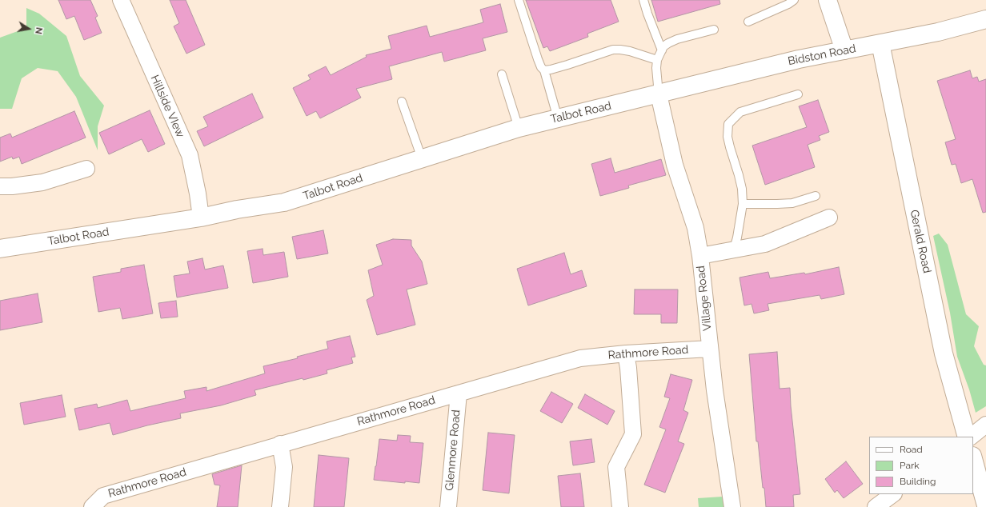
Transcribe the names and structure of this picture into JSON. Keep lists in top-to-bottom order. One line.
{"streets":{"main road":["Bidston Road","Talbot Road","Gerald Road"],"street":["Hillside VIew","Village Road","Rathmore Road","Glenmore Road"]},"crossings":[["Bidston Road","Talbot Road"],["Bidston Road","Gerald Road"],["Bidston Road","Village Road"],["Hillside VIew","Talbot Road"],["Talbot Road","Village Road"],["Village Road","Rathmore Road"],["Rathmore Road","Glenmore Road"]],"legend":["Road","Park","Building"],"north":"right"}
